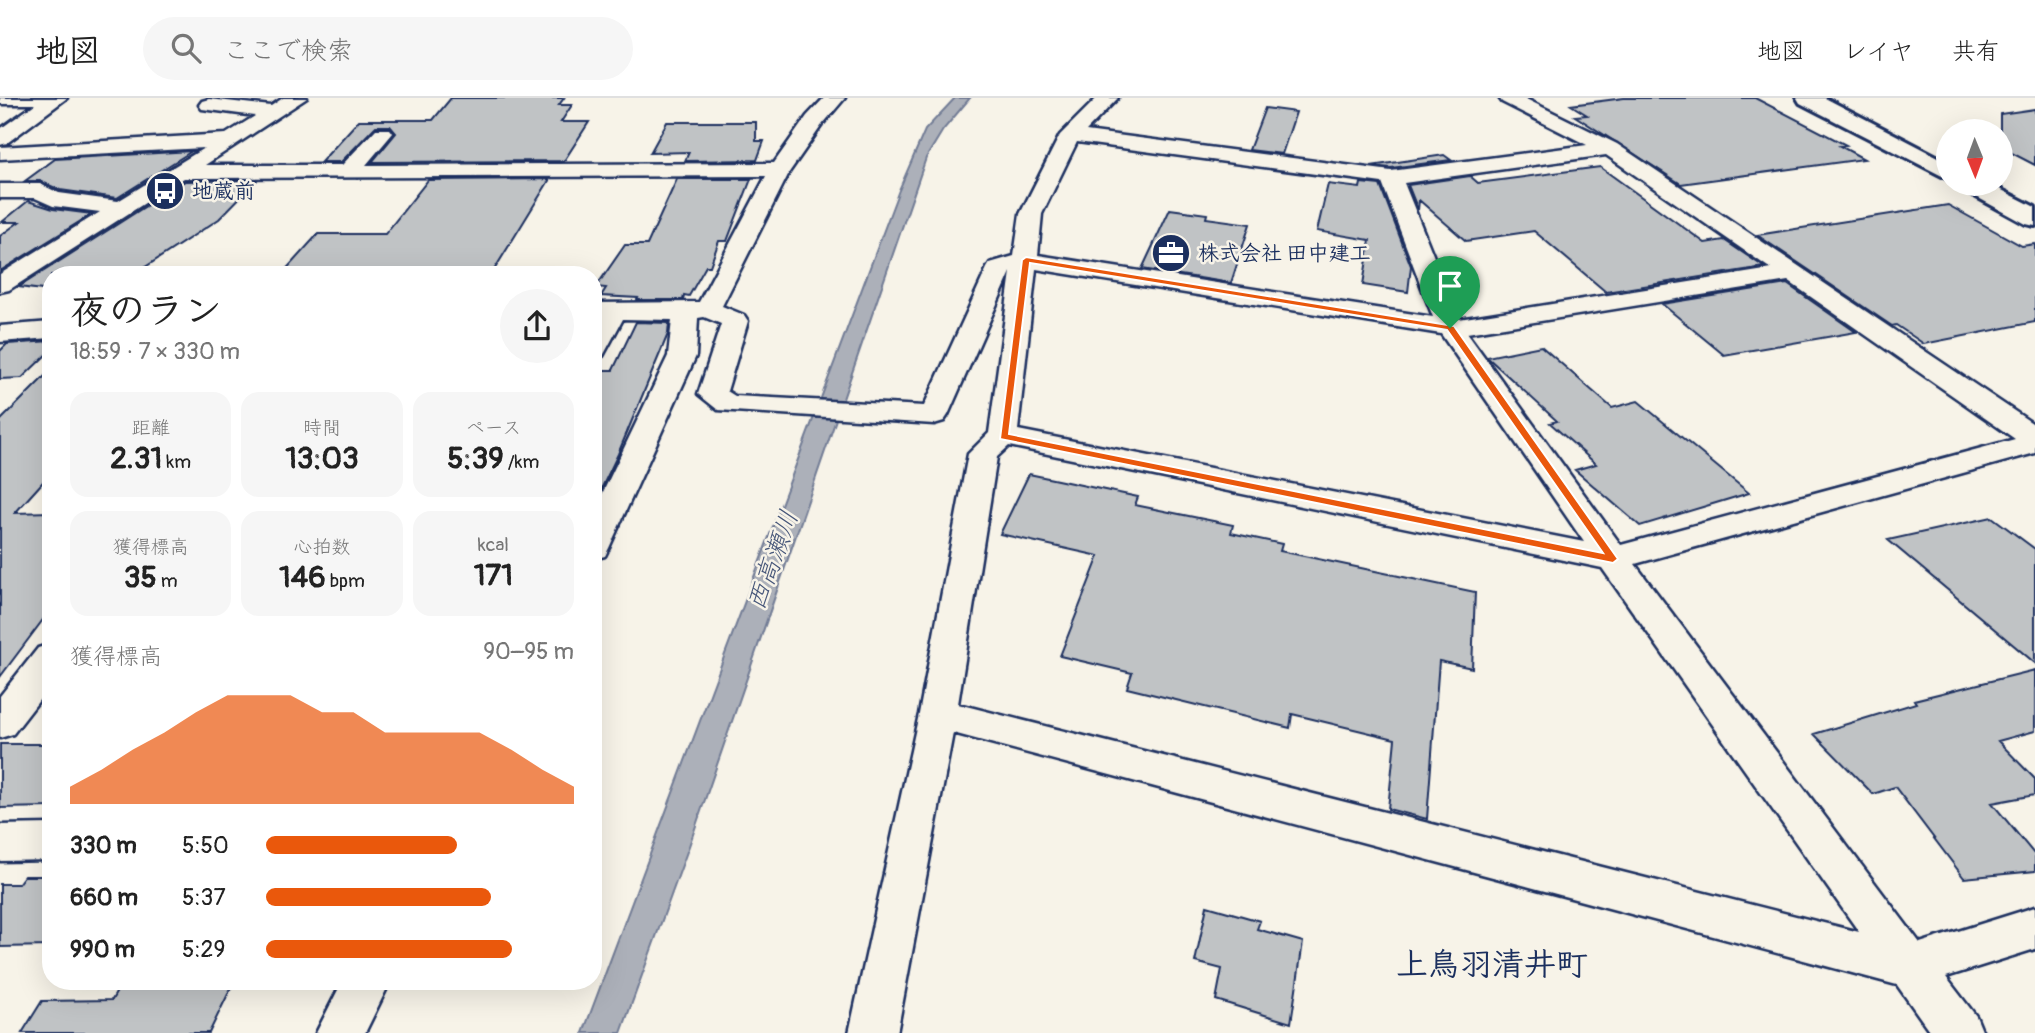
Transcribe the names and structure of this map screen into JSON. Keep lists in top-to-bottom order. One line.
{"districts":["上鳥羽清井町"],"water":["西高瀬川"],"places":{"bus stop":["地蔵前"],"office":["株式会社 田中建工"]},"north":"bottom","page":{"header":"地図","search":"ここで検索","nav":["地図","レイヤ","共有"],"heading":["夜のラン","18:59 · 7 × 330 m"],"stats":[["距離","2.31 km"],["時間","13:03"],["ペース","5:39 /km"],["獲得標高","35 m"],["心拍数","146 bpm"],["kcal","171"]],"chart":["獲得標高","90–95 m"],"list":[{"name":"330 m","note":"5:50"},{"name":"660 m","note":"5:37"},{"name":"990 m","note":"5:29"}]}}
